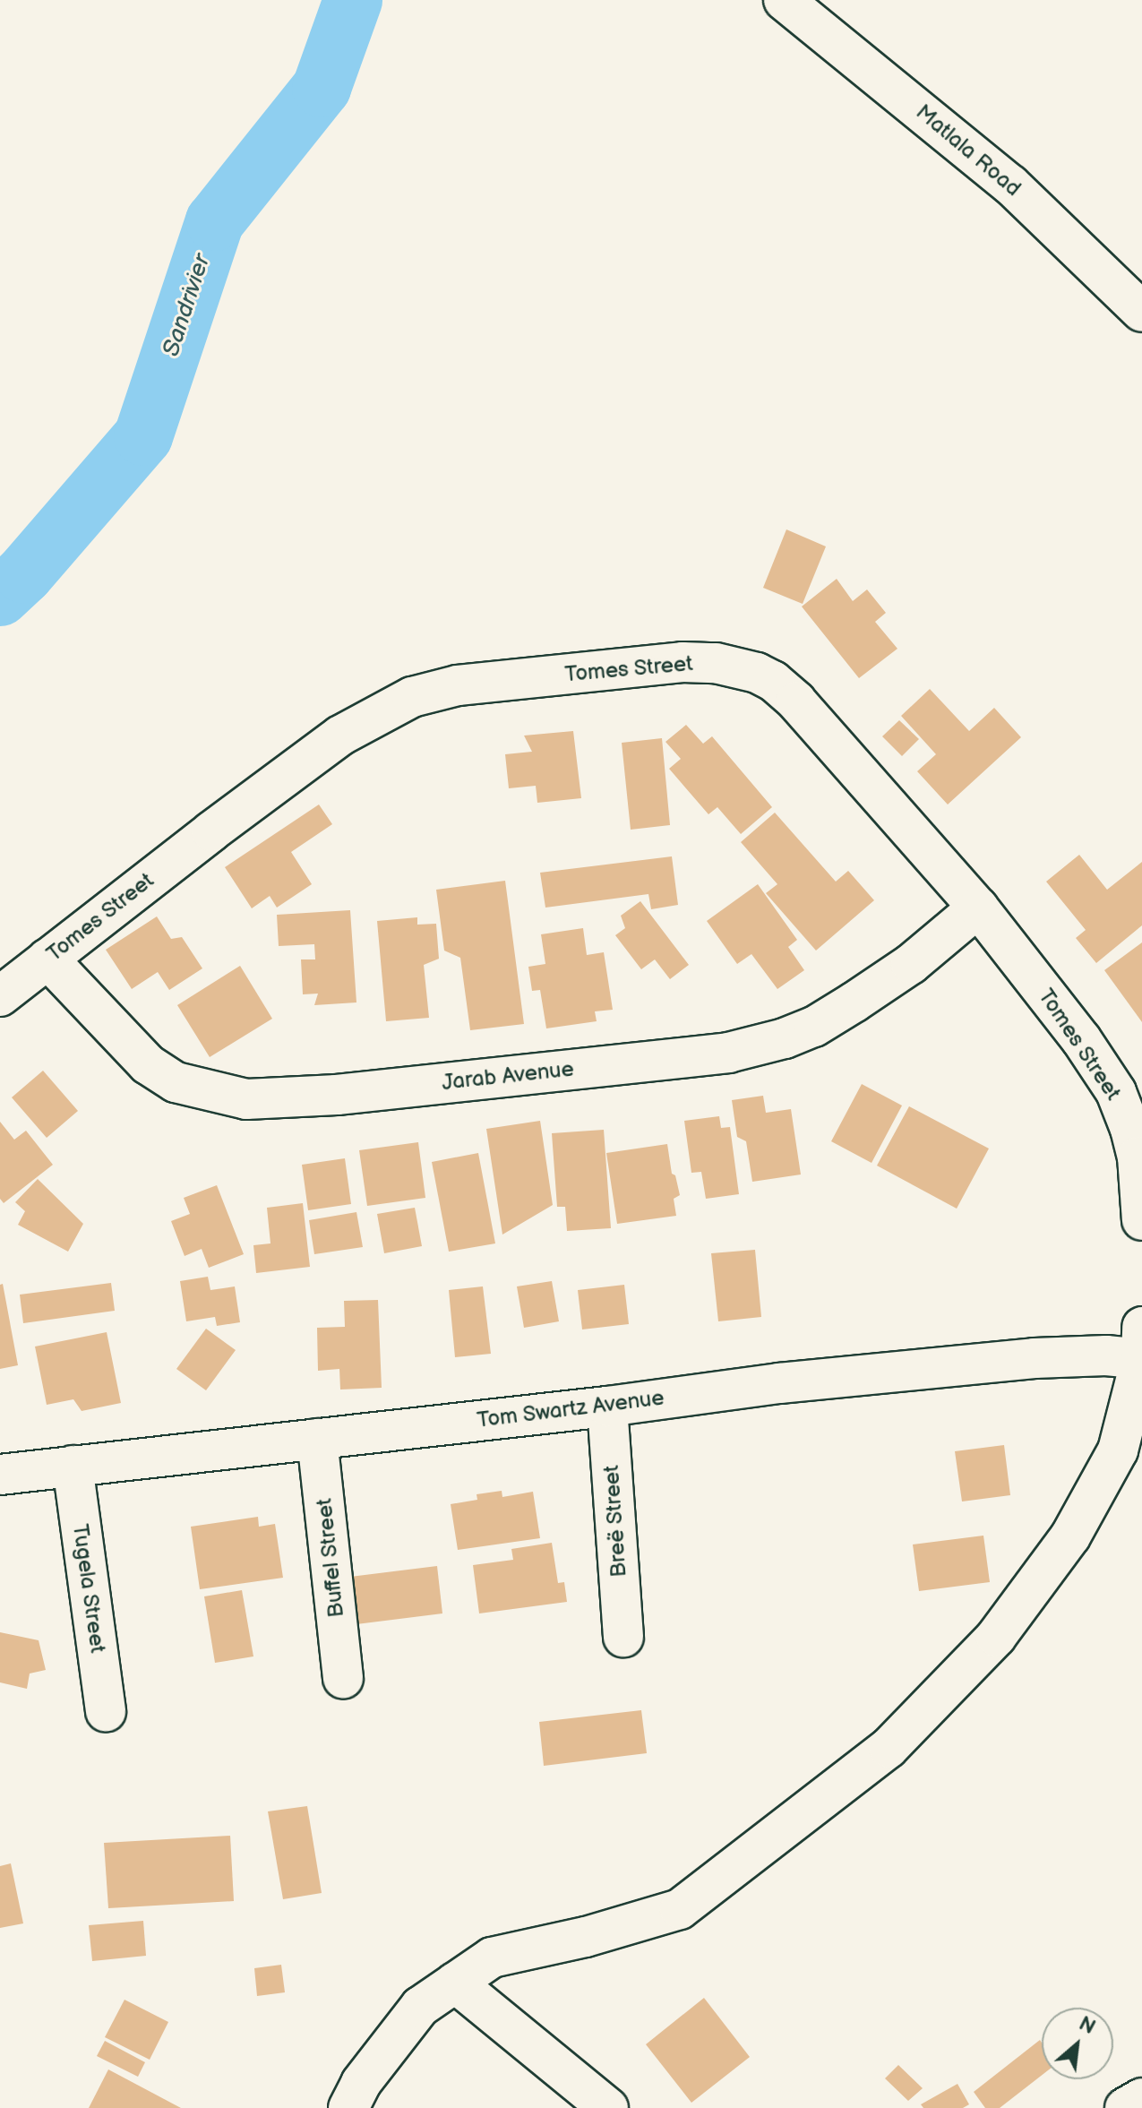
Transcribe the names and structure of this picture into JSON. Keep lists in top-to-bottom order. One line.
{"streets":{"street":["Matlala Road","Tomes Street","Jarab Avenue","Tom Swartz Avenue","Breë Street","Buffel Street","Tugela Street"]},"crossings":[["Tomes Street","Jarab Avenue"],["Tom Swartz Avenue","Breë Street"],["Tom Swartz Avenue","Buffel Street"],["Tom Swartz Avenue","Tugela Street"]],"water":["Sandrivier"],"north":"top right"}
